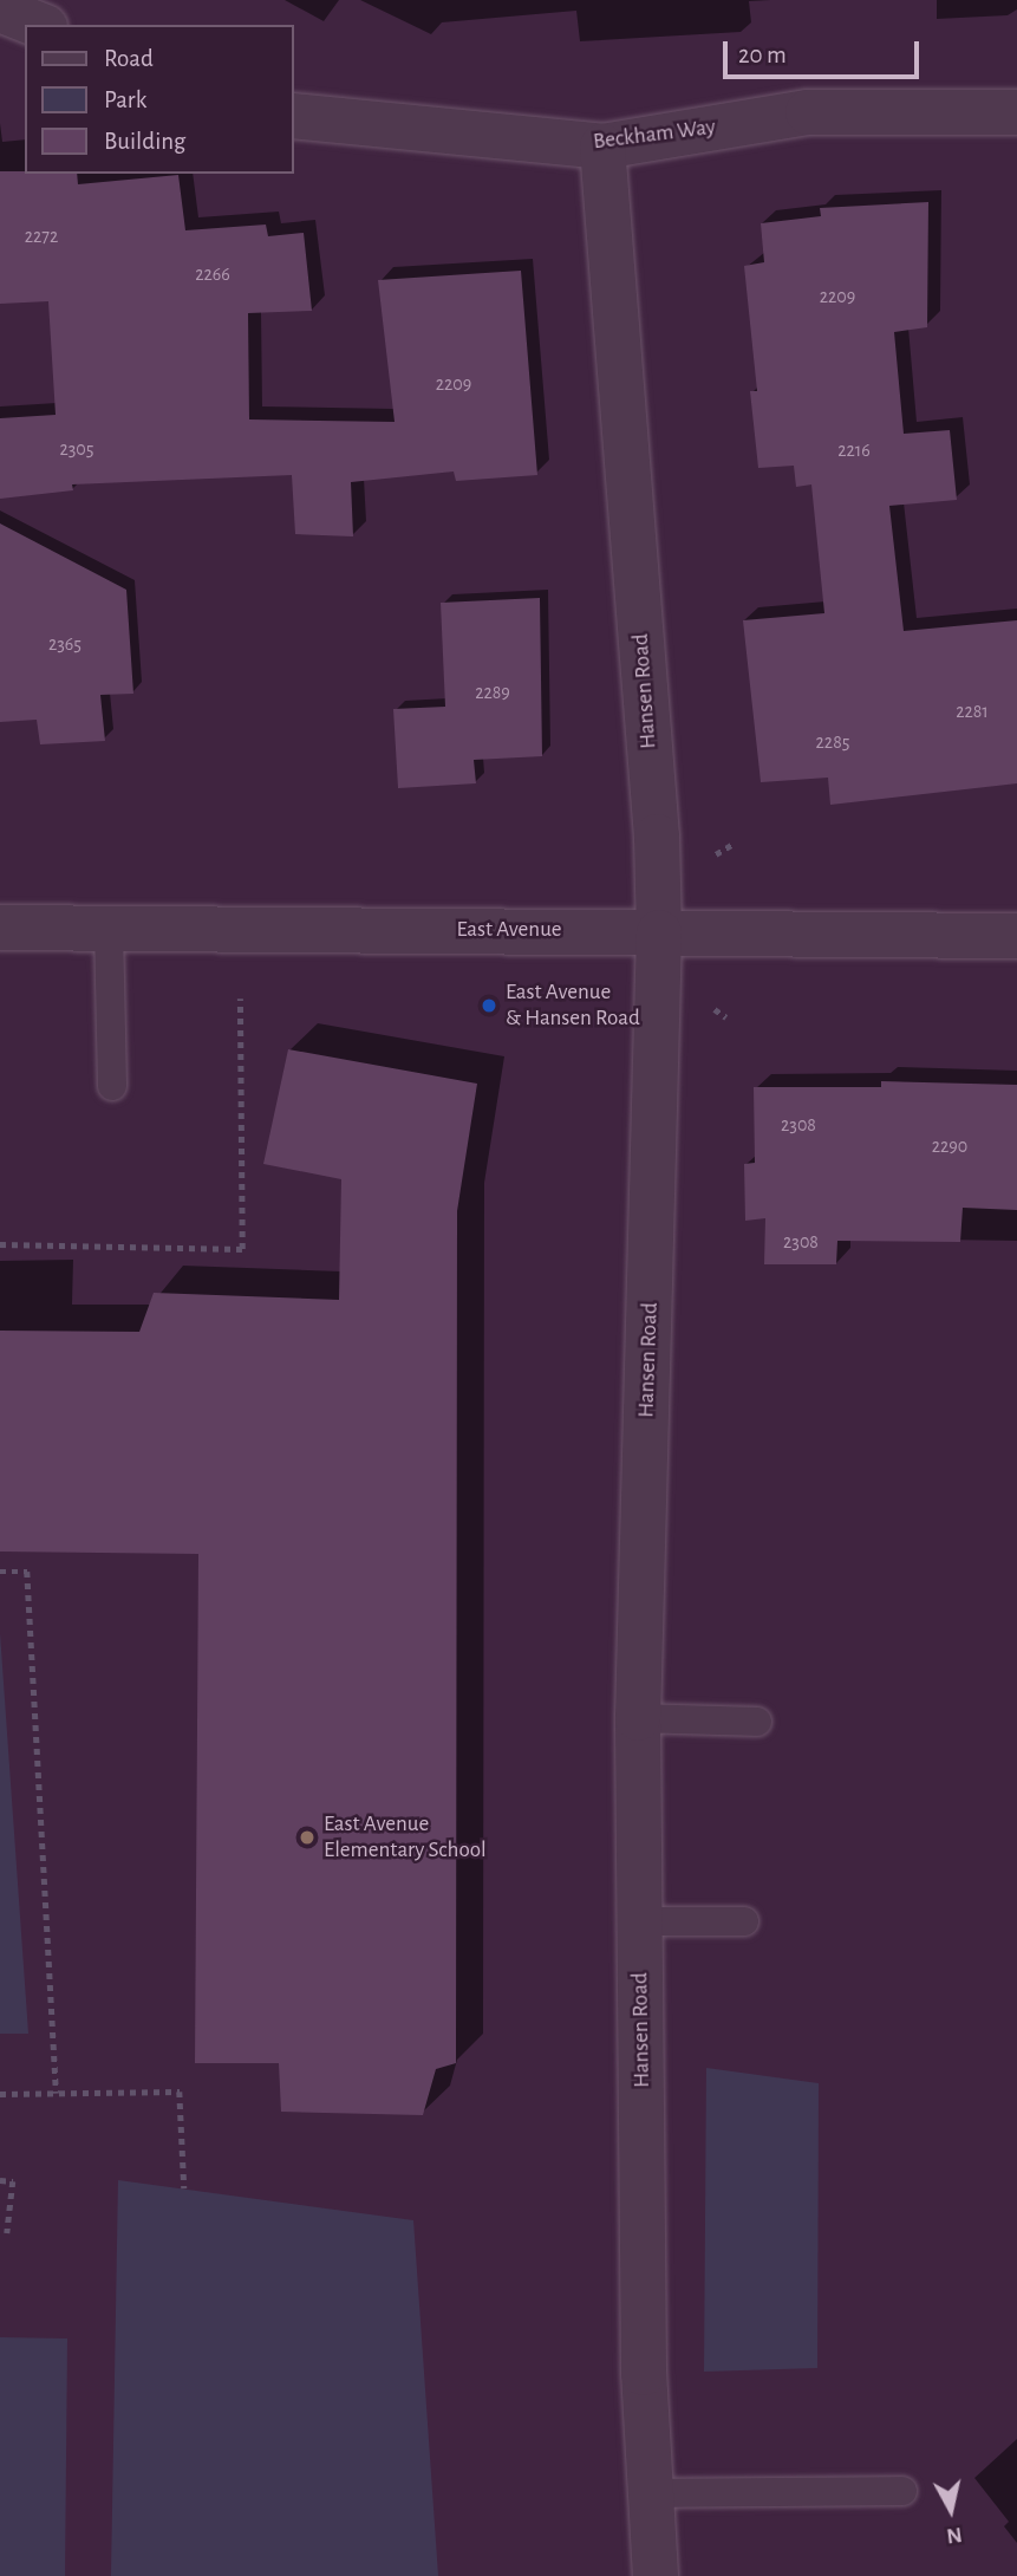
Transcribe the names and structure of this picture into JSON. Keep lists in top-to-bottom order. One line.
{"streets":{"street":["Beckham Way","Hansen Road","East Avenue"]},"crossings":[["Beckham Way","Hansen Road"],["Hansen Road","East Avenue"]],"places":["East Avenue & Hansen Road","East Avenue Elementary School"],"house_numbers":["2272","2266","2209","2209","2305","2216","2365","2289","2281","2285","2308","2290","2308"],"legend":["Road","Park","Building"],"scale_bar":"20 m","north":"bottom"}
